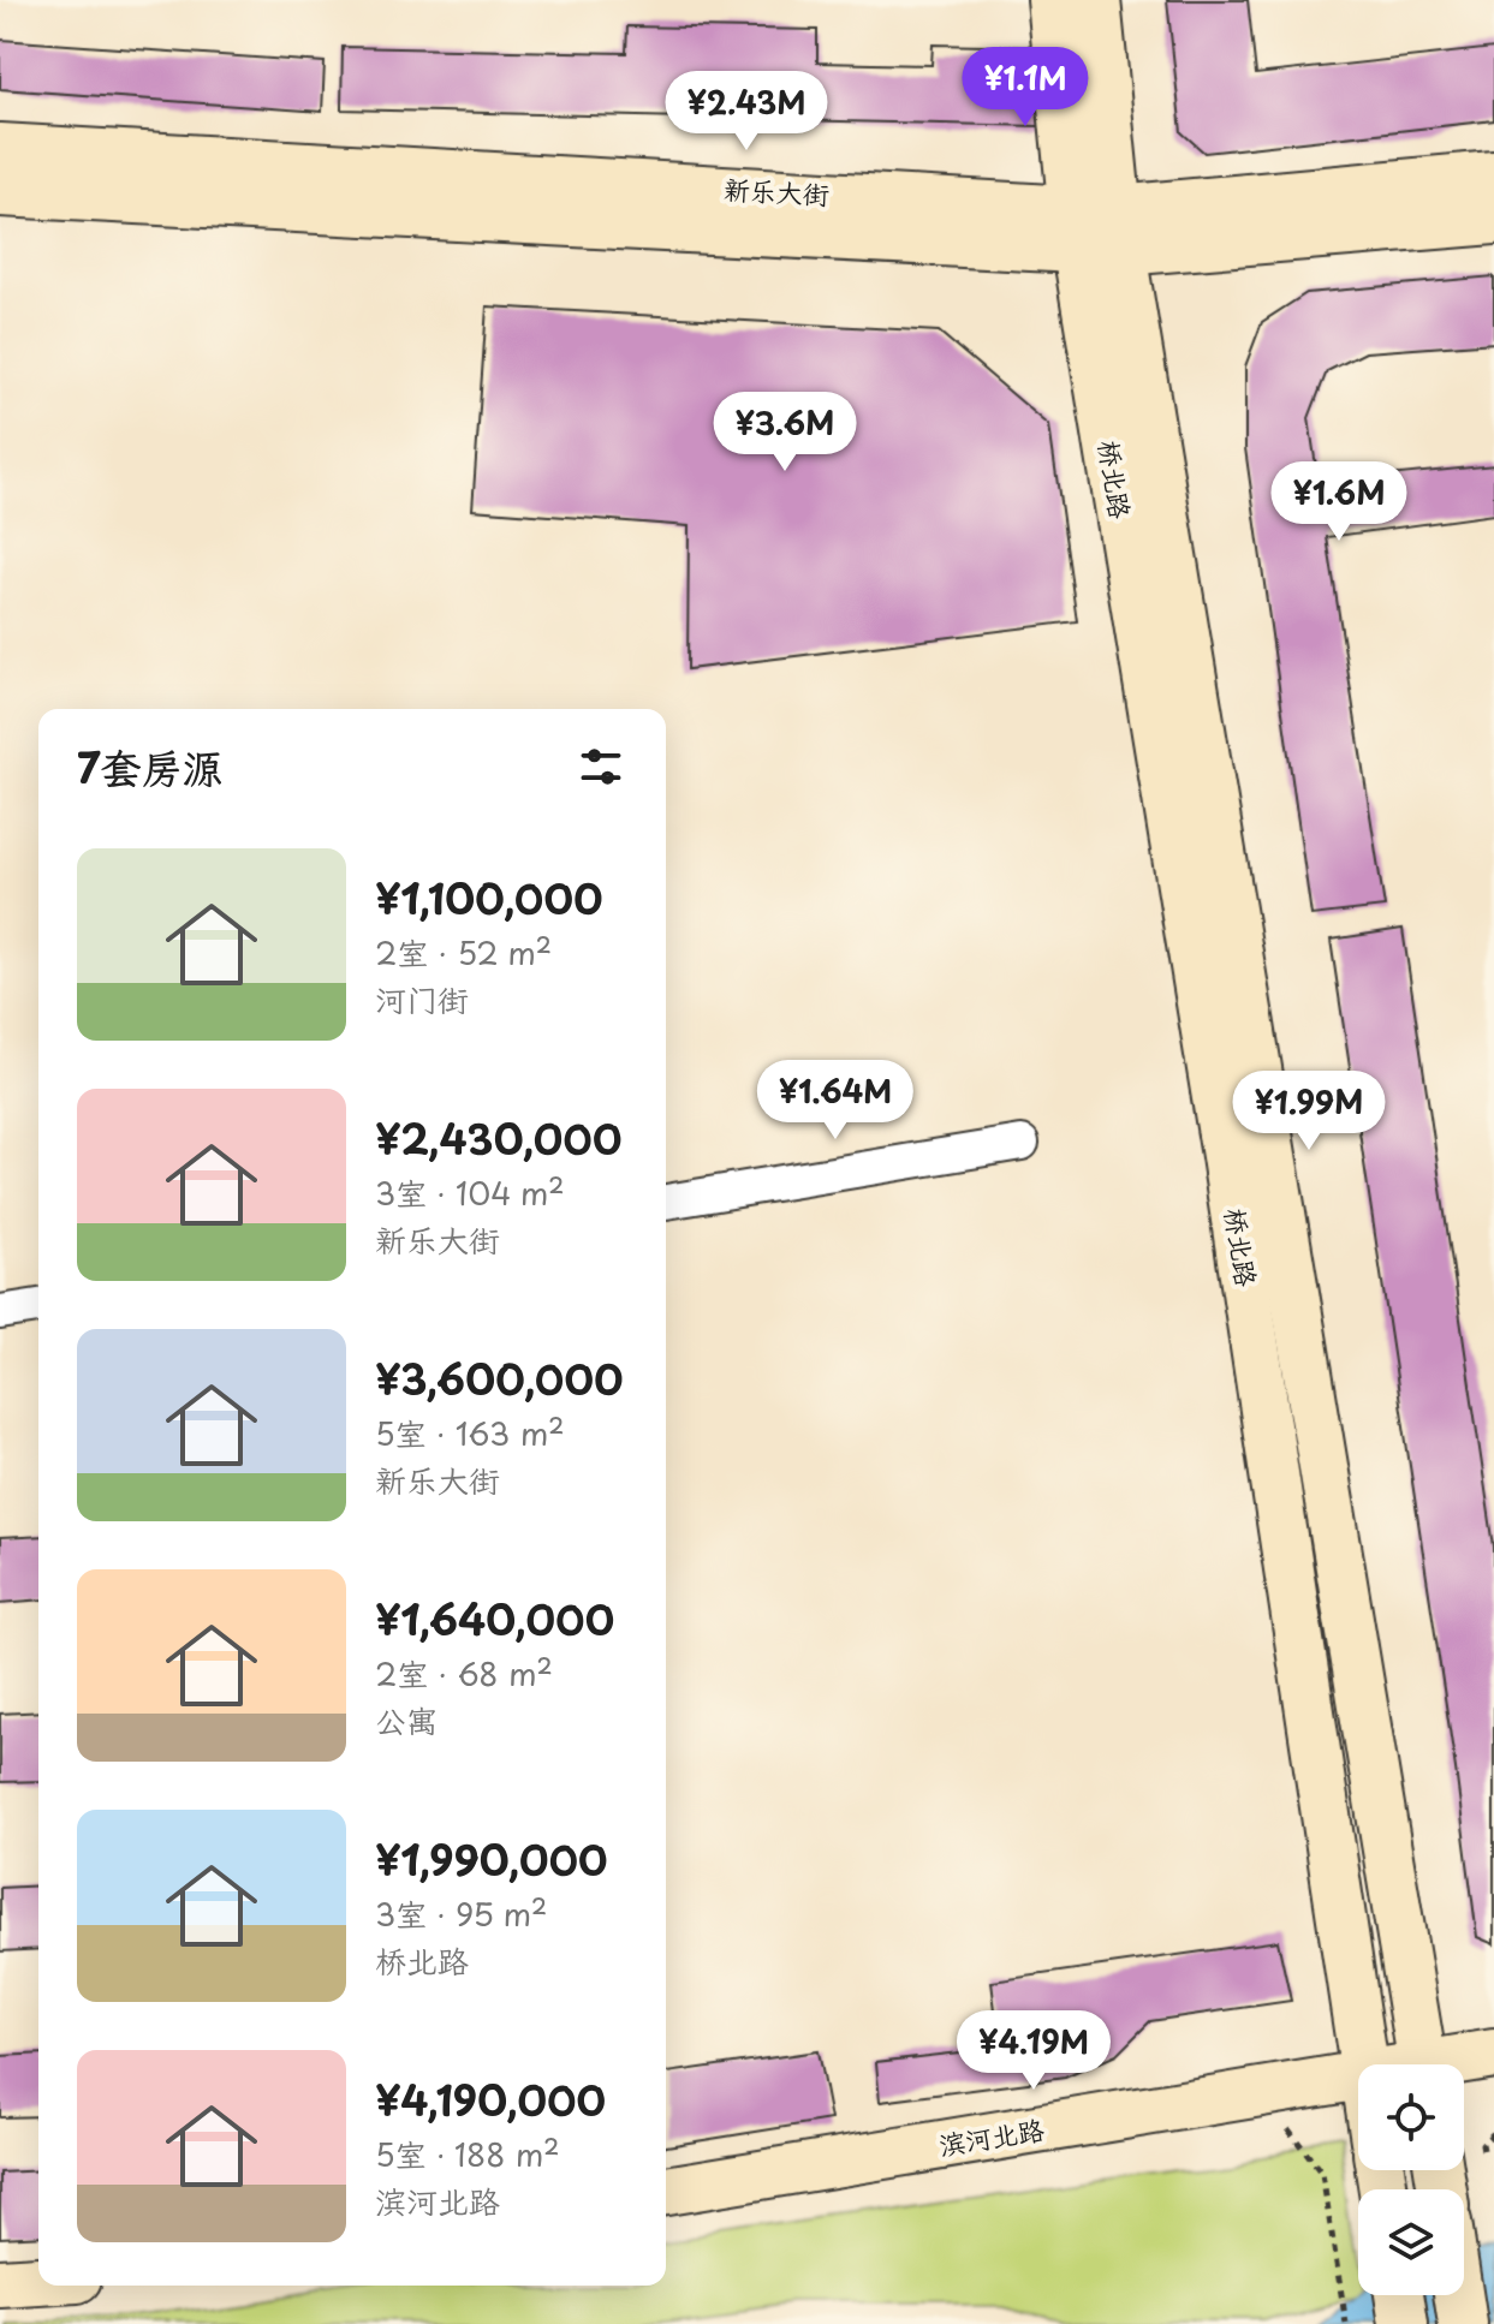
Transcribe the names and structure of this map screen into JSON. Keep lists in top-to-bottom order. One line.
{"streets":{"main road":["新乐大街","桥北路","滨河北路"]},"crossings":[["新乐大街","桥北路"]],"page":{"price":["¥1.1M","¥2.43M","¥3.6M","¥1.6M","¥1.64M","¥1.99M","¥4.19M"],"heading":"7套房源","list":[{"name":"¥1,100,000","note":"2室 · 52 m² · 河门街"},{"name":"¥2,430,000","note":"3室 · 104 m² · 新乐大街"},{"name":"¥3,600,000","note":"5室 · 163 m² · 新乐大街"},{"name":"¥1,640,000","note":"2室 · 68 m² · 公寓"},{"name":"¥1,990,000","note":"3室 · 95 m² · 桥北路"},{"name":"¥4,190,000","note":"5室 · 188 m² · 滨河北路"}]}}
